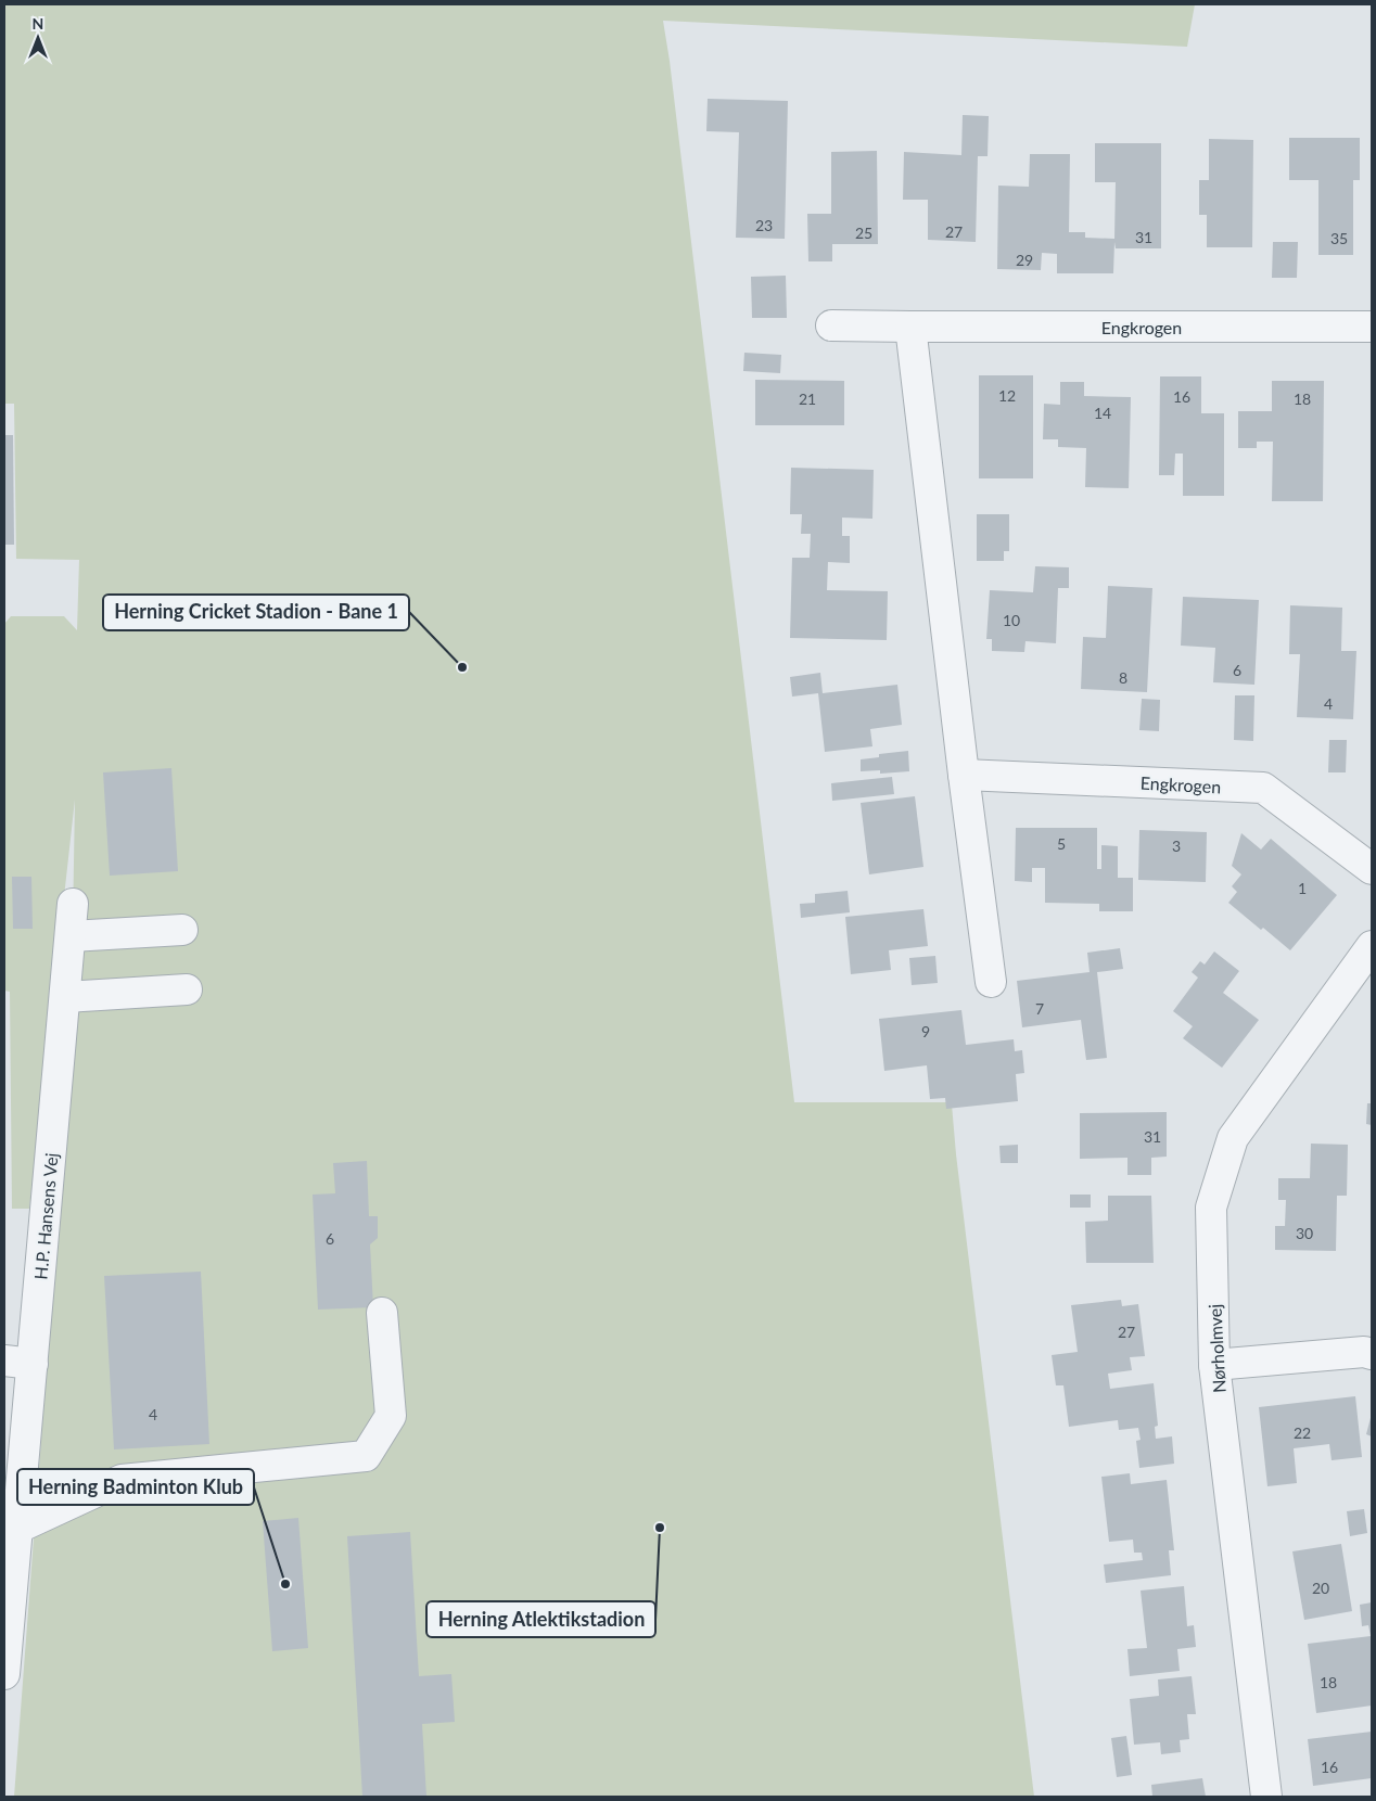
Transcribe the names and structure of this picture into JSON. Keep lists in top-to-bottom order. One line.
{"streets":{"street":["Engkrogen","H.P. Hansens Vej","Nørholmvej"]},"places":["Herning Cricket Stadion - Bane 1","Herning Atlektikstadion","Herning Badminton Klub"],"house_numbers":["23","27","25","31","35","29","12","16","21","18","14","10","6","8","4","5","3","1","7","9","31","30","6","27","4","22","20","18","16"],"north":"top"}
